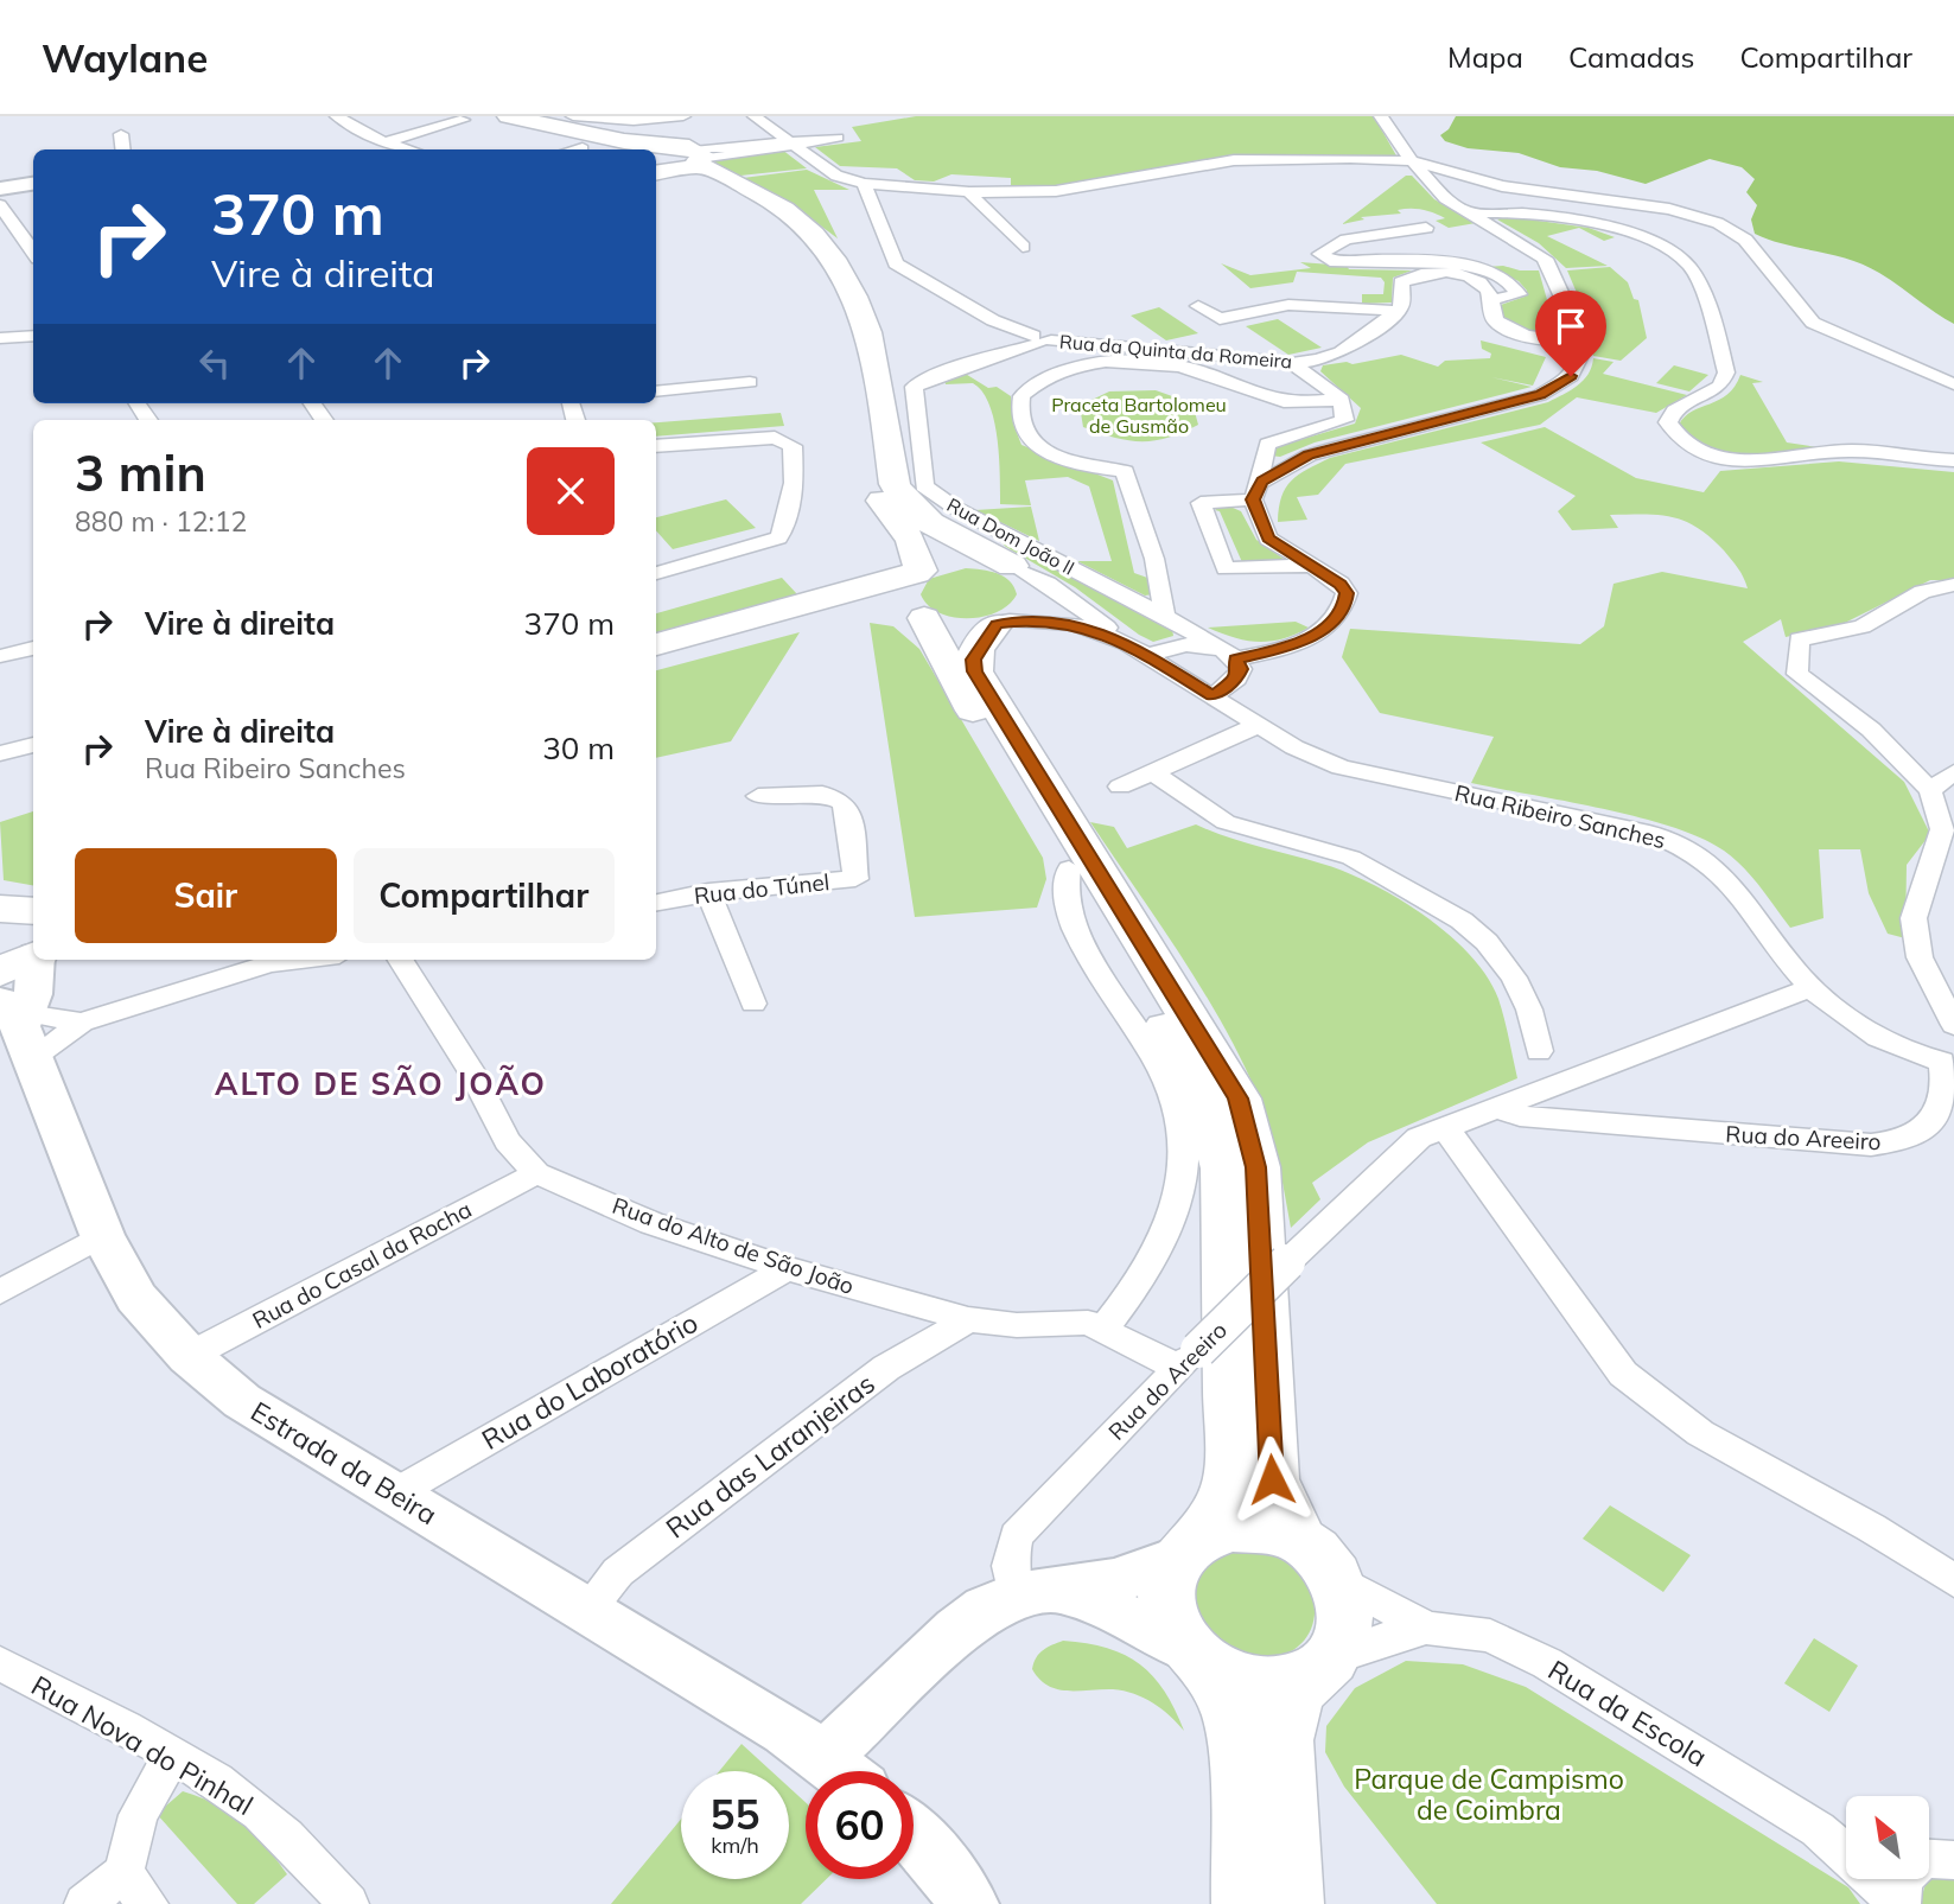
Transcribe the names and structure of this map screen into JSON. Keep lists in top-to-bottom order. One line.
{"streets":{"street":["Rua da Quinta da Romeira","Rua Dom João II","Rua Ribeiro Sanches","Rua do Túnel","Rua do Areeiro","Rua do Alto de São João","Rua do Casal da Rocha","Rua do Laboratório","Rua das Laranjeiras","Estrada da Beira","Rua da Escola","Rua Nova do Pinhal"]},"crossings":[["Rua da Quinta da Romeira","Rua Dom João II"],["Rua Ribeiro Sanches","Rua do Areeiro"],["Rua do Areeiro","Rua do Alto de São João"],["Rua do Alto de São João","Rua do Casal da Rocha"],["Rua do Alto de São João","Rua do Laboratório"],["Rua do Alto de São João","Rua das Laranjeiras"],["Rua do Casal da Rocha","Estrada da Beira"],["Rua do Laboratório","Estrada da Beira"],["Rua das Laranjeiras","Estrada da Beira"]],"districts":["ALTO DE SÃO JOÃO"],"parks":["Praceta Bartolomeu de Gusmão","Parque de Campismo de Coimbra"],"north":"top left","page":{"header":"Waylane","nav":["Mapa","Camadas","Compartilhar"],"turn":["370 m","Vire à direita"],"heading":["3 min","880 m · 12:12"],"list":[{"name":"Vire à direita","value":"370 m"},{"name":"Vire à direita","note":"Rua Ribeiro Sanches","value":"30 m"}],"buttons":["Sair","Compartilhar"],"speed":"55 km/h","limit":"60"}}
